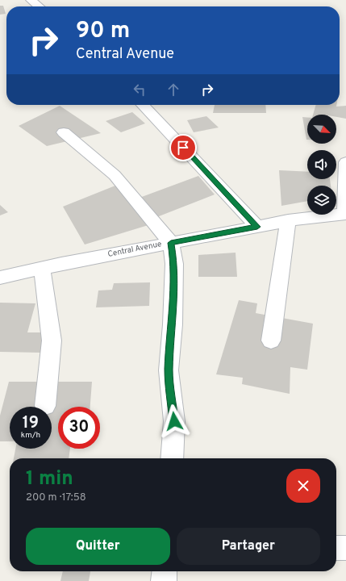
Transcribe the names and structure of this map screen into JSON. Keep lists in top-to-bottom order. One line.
{"streets":{"street":["Central Avenue"]},"north":"bottom right","page":{"turn":["90 m","Central Avenue"],"speed":"19 km/h","limit":"30","heading":["1 min","200 m · 17:58"],"buttons":["Quitter","Partager"]}}
